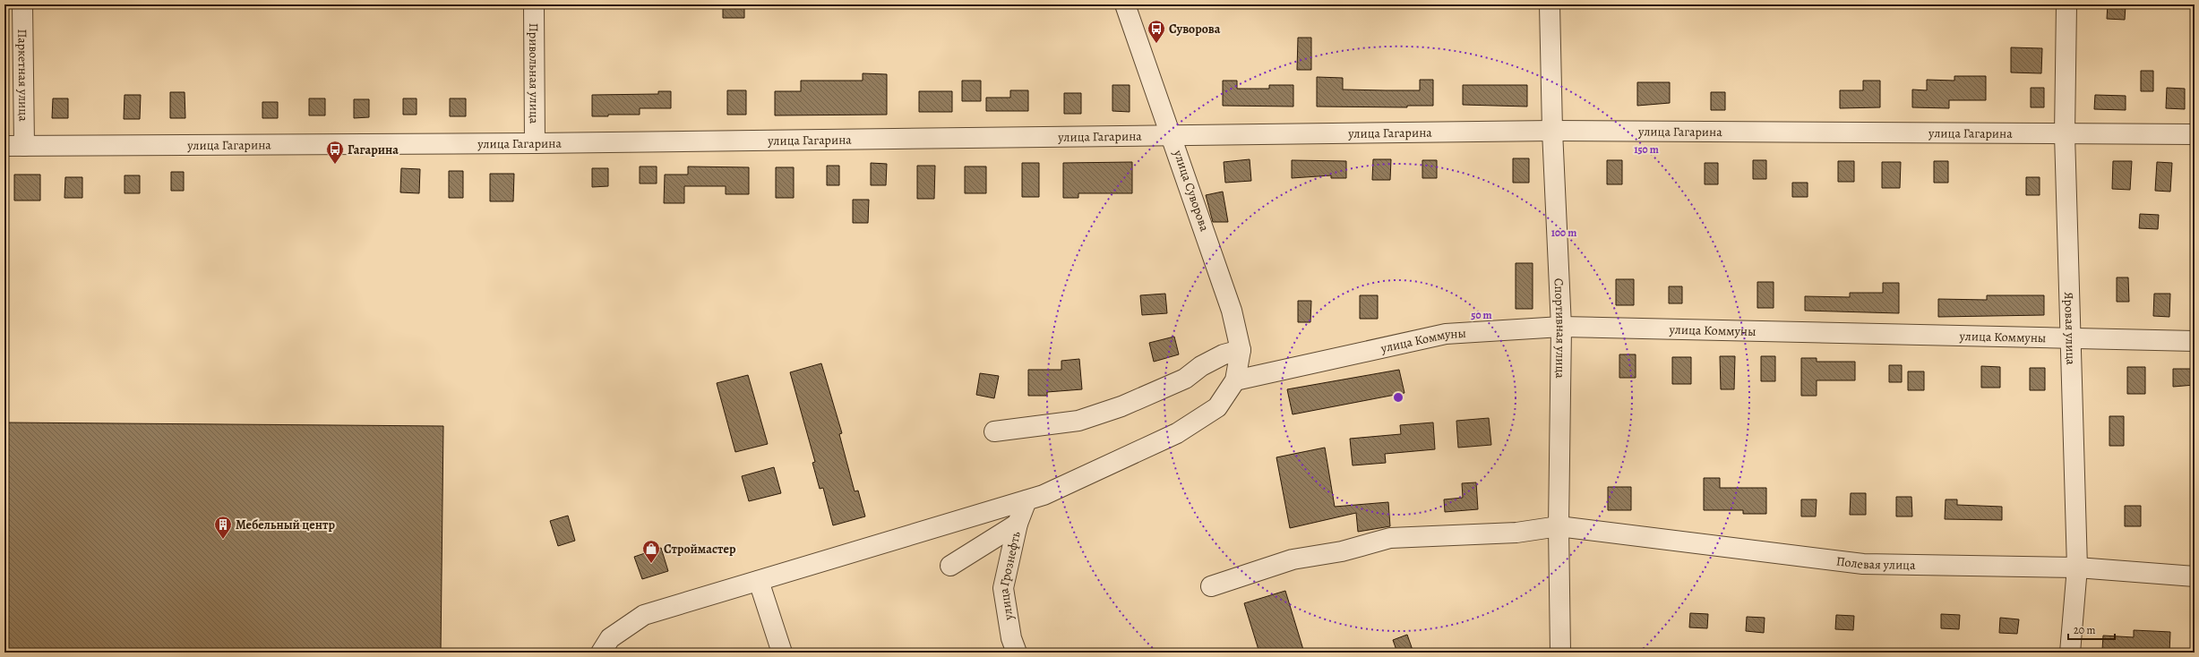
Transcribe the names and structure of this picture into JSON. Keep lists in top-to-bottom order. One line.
{"streets":{"street":["Привольная улица","Паркетная улица","улица Гагарина","улица Суворова","Спортивная улица","Яровая улица","улица Коммуны","Полевая улица","улица Грознефть"]},"crossings":[["Привольная улица","улица Гагарина"],["Паркетная улица","улица Гагарина"],["улица Гагарина","улица Суворова"],["улица Гагарина","Спортивная улица"],["улица Гагарина","Яровая улица"],["улица Суворова","улица Коммуны"],["Спортивная улица","улица Коммуны"],["Спортивная улица","Полевая улица"],["Яровая улица","улица Коммуны"],["Яровая улица","Полевая улица"]],"places":{"bus stop":["Суворова","Гагарина"],"building":["Мебельный центр"],"shop":["Строймастер"]},"scale_bar":"20 m","rings":["150 m","100 m","50 m"]}
